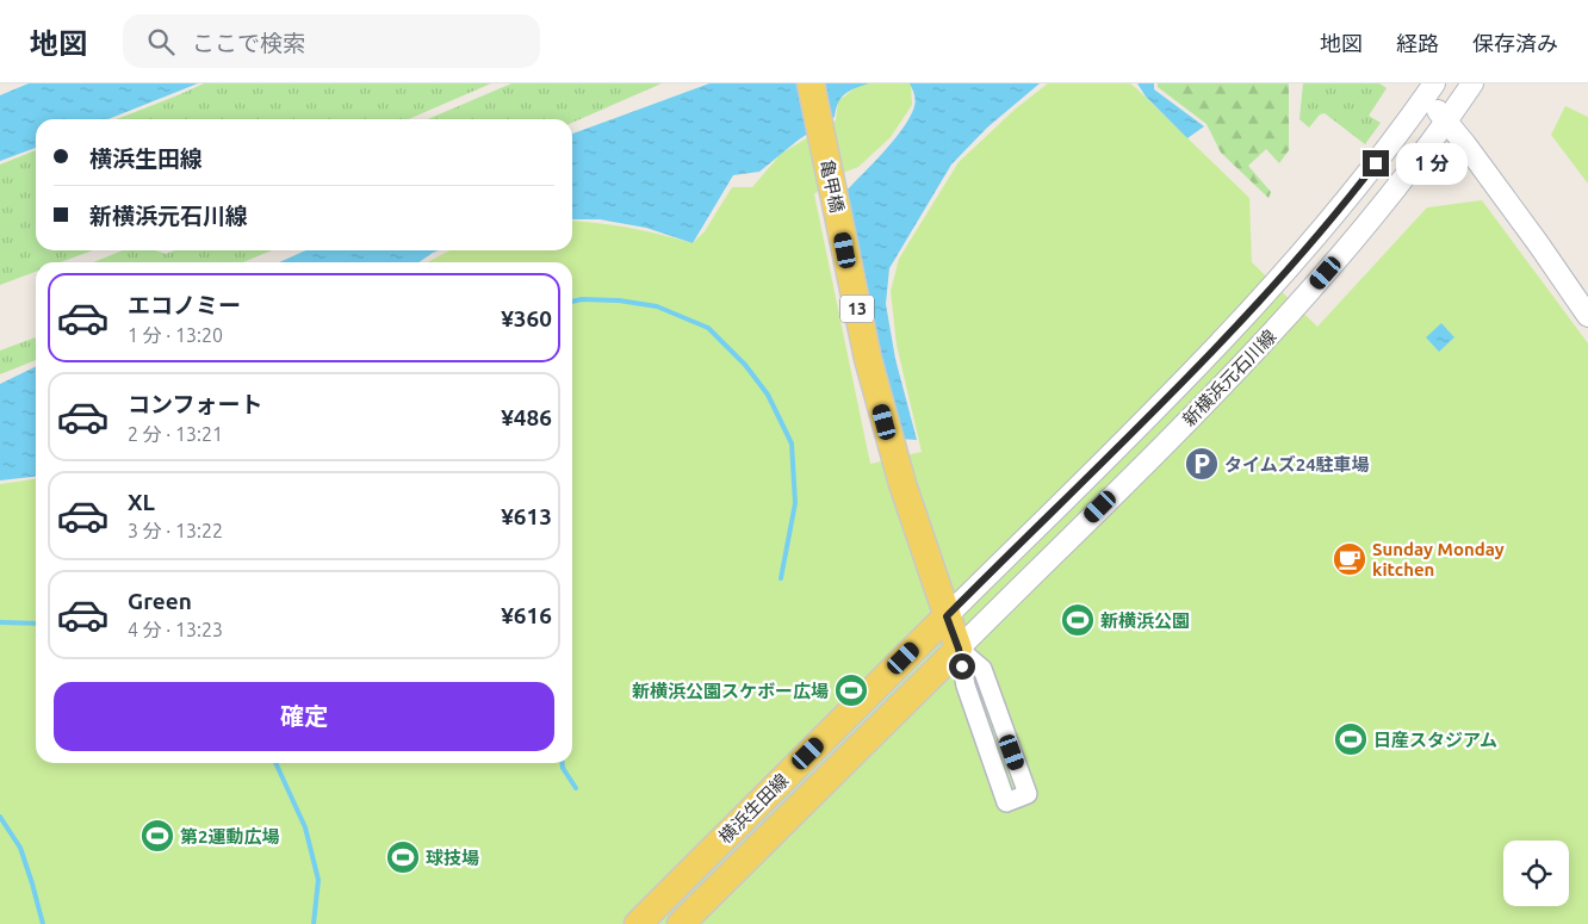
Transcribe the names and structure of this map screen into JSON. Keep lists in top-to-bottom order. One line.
{"streets":{"main road":["亀甲橋","13","横浜生田線"],"street":["新横浜元石川線"]},"crossings":[["亀甲橋","13"],["亀甲橋","新横浜元石川線"],["亀甲橋","横浜生田線"],["13","新横浜元石川線"],["13","横浜生田線"],["新横浜元石川線","横浜生田線"]],"places":{"parking":["タイムズ24駐車場"],"cafe":["Sunday Monday kitchen"],"sports":["新横浜公園","新横浜公園スケボー広場","日産スタジアム","第2運動広場","球技場"]},"page":{"header":"地図","search":"ここで検索","nav":["地図","経路","保存済み"],"banner":["横浜生田線","新横浜元石川線"],"bubble":"1 分","list":[{"name":"エコノミー","note":"1 分 · 13:20","value":"¥360"},{"name":"コンフォート","note":"2 分 · 13:21","value":"¥486"},{"name":"XL","note":"3 分 · 13:22","value":"¥613"},{"name":"Green","note":"4 分 · 13:23","value":"¥616"}],"buttons":"確定"}}
